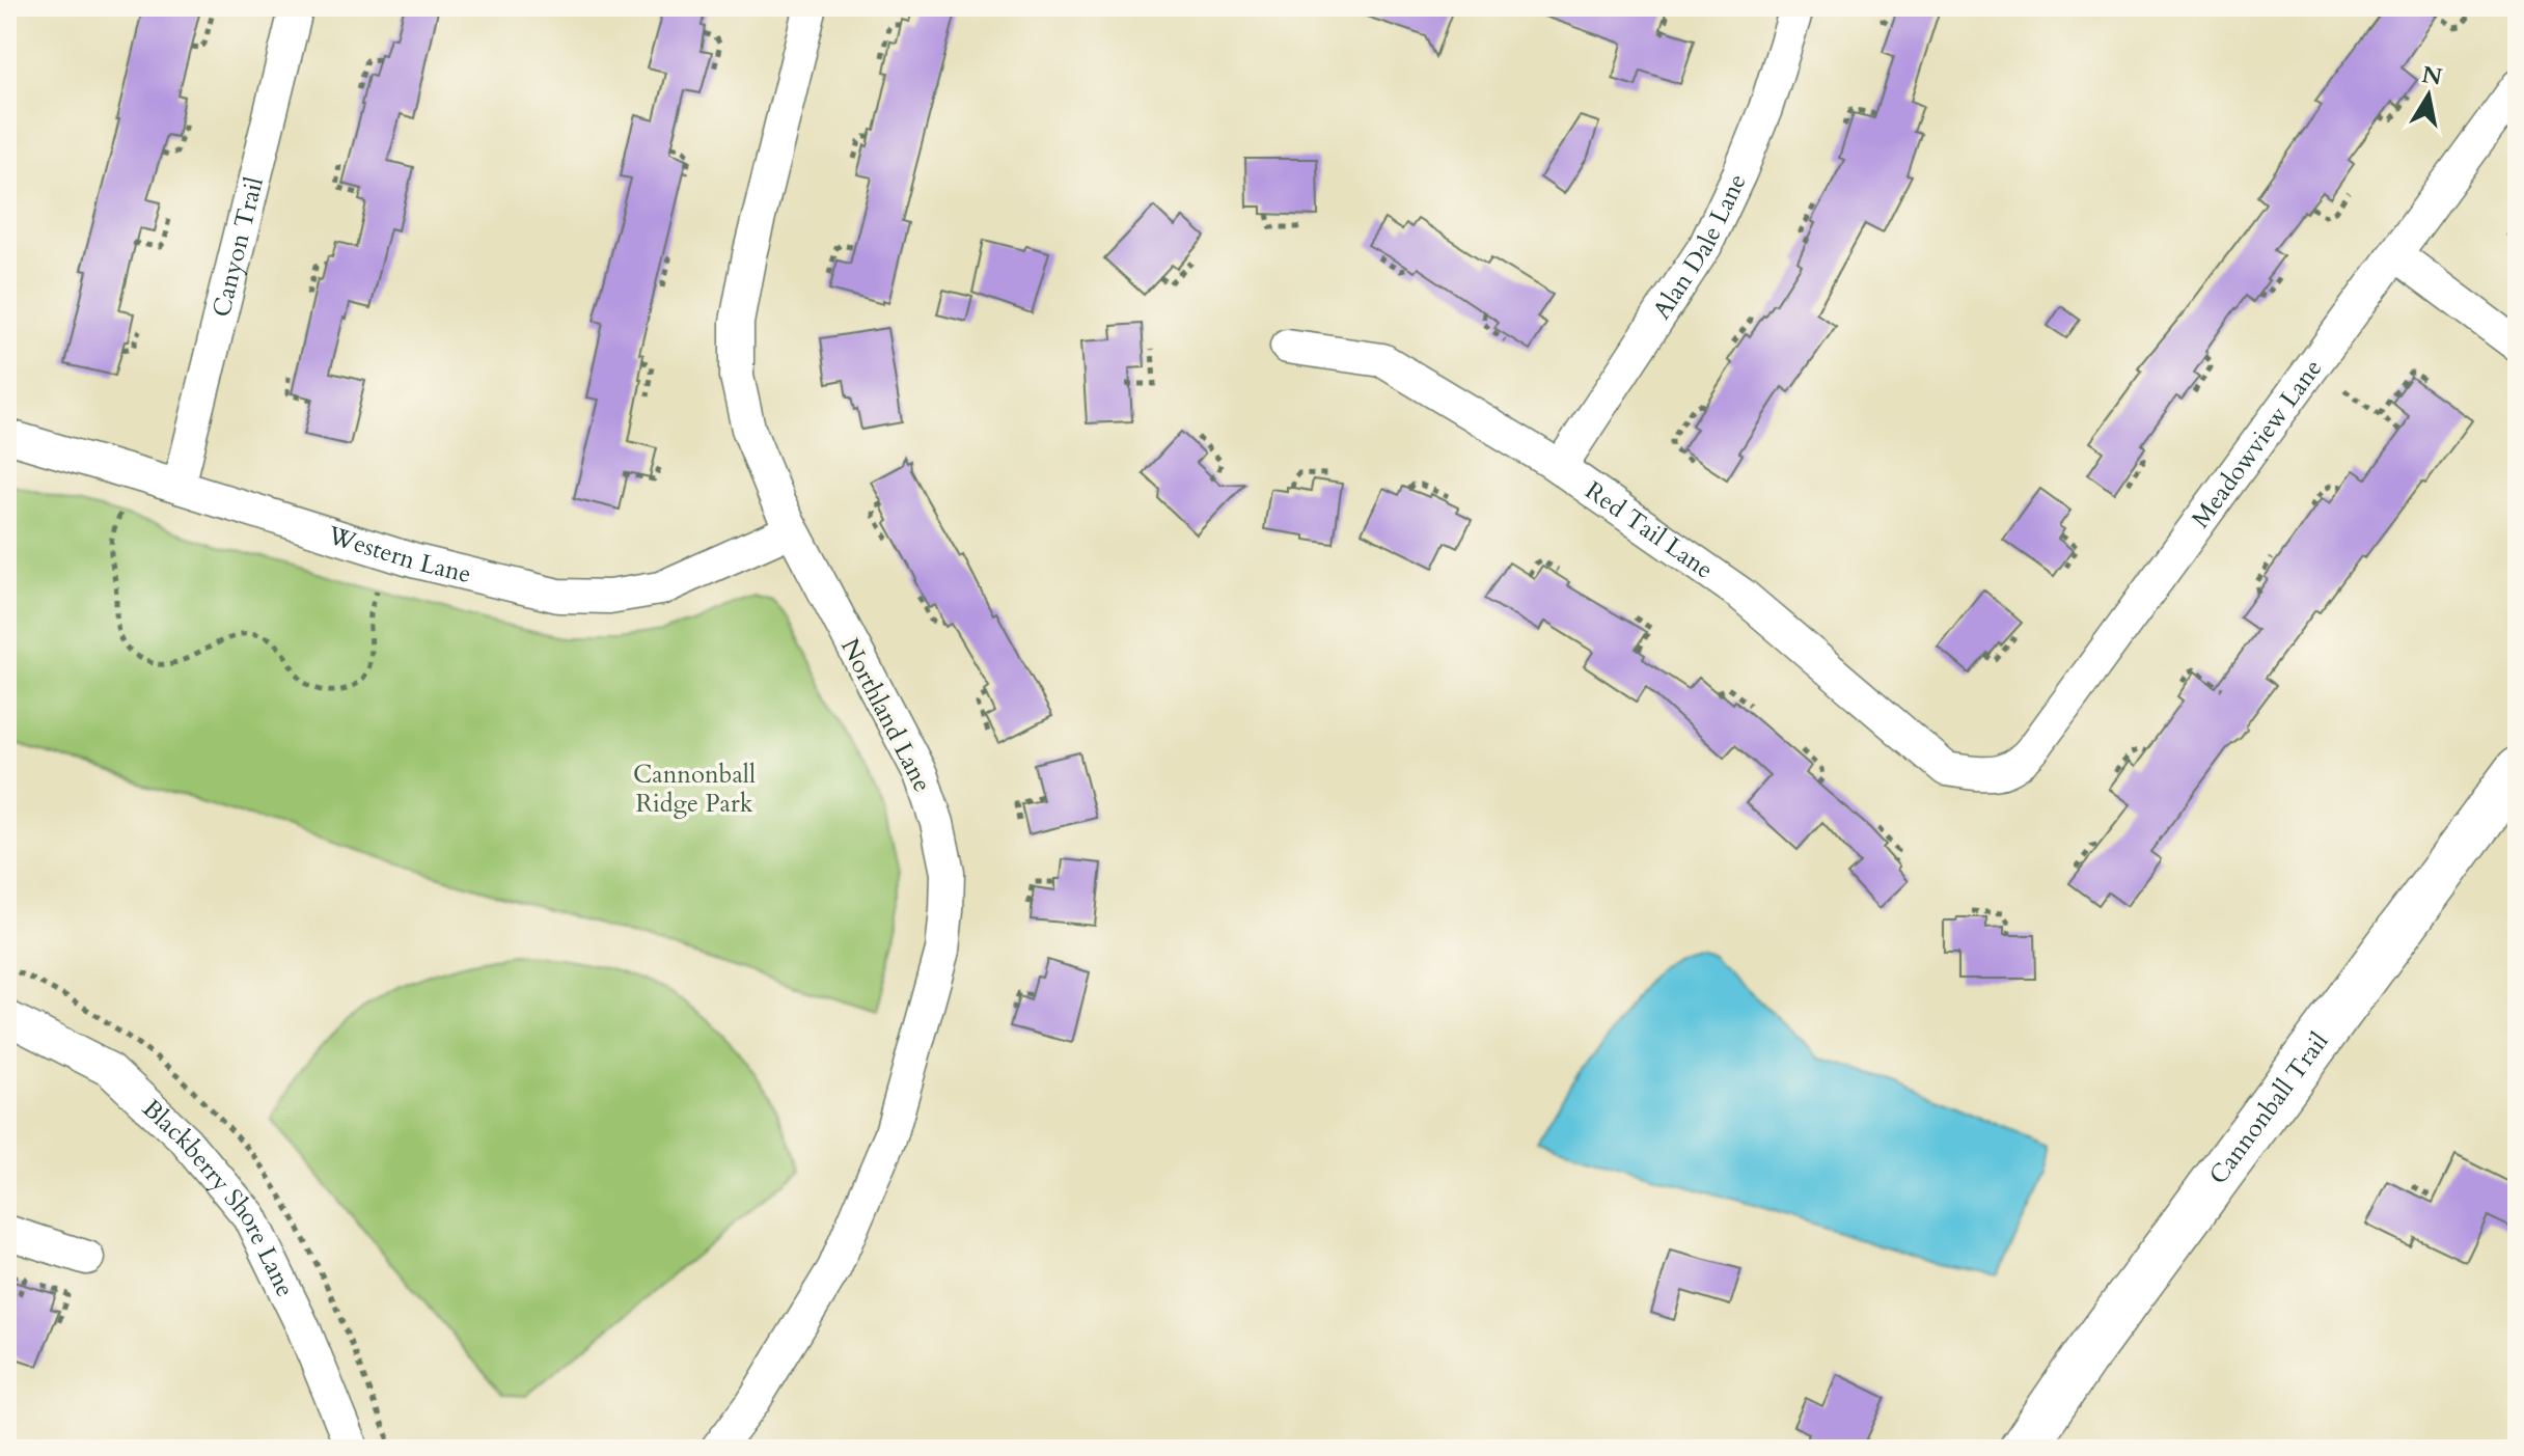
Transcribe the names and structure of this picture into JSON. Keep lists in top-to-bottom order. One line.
{"streets":{"main road":["Cannonball Trail"],"street":["Canyon Trail","Alan Dale Lane","Meadowview Lane","Red Tail Lane","Western Lane","Northland Lane","Blackberry Shore Lane"]},"crossings":[["Canyon Trail","Western Lane"],["Alan Dale Lane","Red Tail Lane"],["Meadowview Lane","Red Tail Lane"],["Western Lane","Northland Lane"]],"parks":["Cannonball Ridge Park"],"north":"top"}
